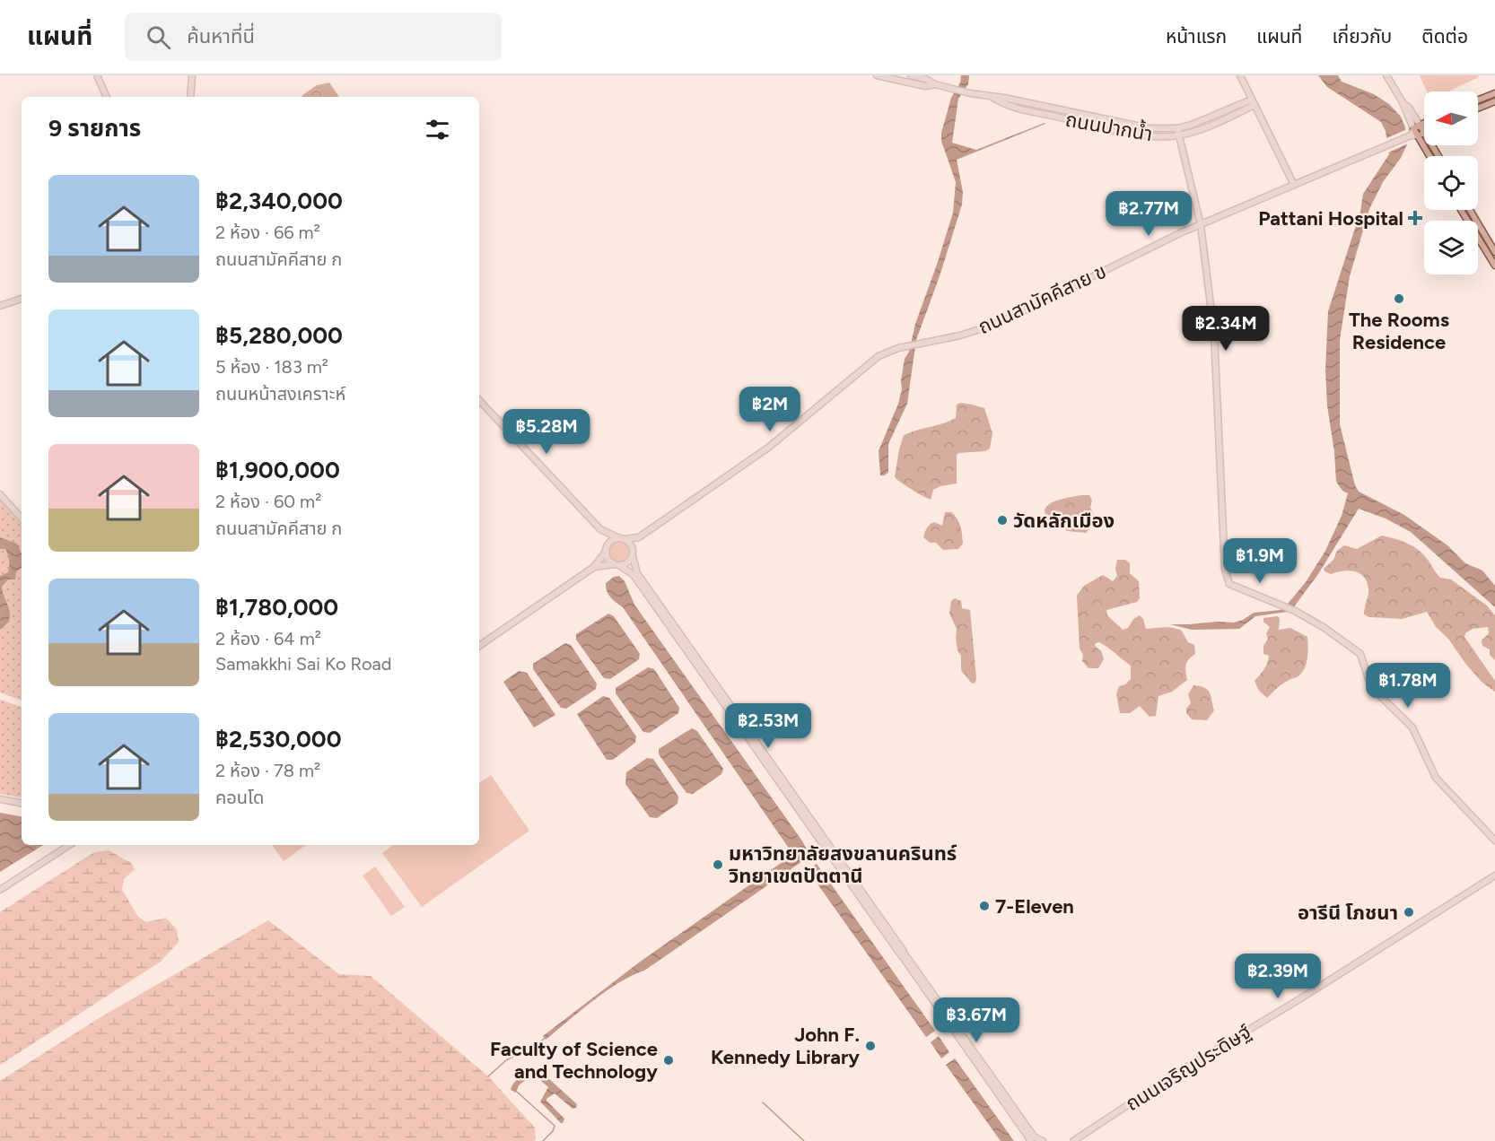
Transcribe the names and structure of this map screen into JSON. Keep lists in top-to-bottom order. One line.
{"streets":{"main road":["ถนนปากน้ำ","ถนนสามัคคีสาย ข","ถนนเจริญประดิษฐ์"]},"places":{"health":["Pattani Hospital"],"other":["The Rooms Residence","วัดหลักเมือง","มหาวิทยาลัยสงขลานครินทร์ วิทยาเขตปัตตานี","7-Eleven","อารีนี โภชนา","John F. Kennedy Library","Faculty of Science and Technology"]},"north":"left","page":{"header":"แผนที่","search":"ค้นหาที่นี่","nav":["หน้าแรก","แผนที่","เกี่ยวกับ","ติดต่อ"],"heading":"9 รายการ","list":[{"name":"฿2,340,000","note":"2 ห้อง · 66 m² · ถนนสามัคคีสาย ก"},{"name":"฿5,280,000","note":"5 ห้อง · 183 m² · ถนนหน้าสงเคราะห์"},{"name":"฿1,900,000","note":"2 ห้อง · 60 m² · ถนนสามัคคีสาย ก"},{"name":"฿1,780,000","note":"2 ห้อง · 64 m² · Samakkhi Sai Ko Road"},{"name":"฿2,530,000","note":"2 ห้อง · 78 m² · คอนโด"}],"price":["฿2.77M","฿2.34M","฿2M","฿5.28M","฿1.9M","฿1.78M","฿2.53M","฿2.39M","฿3.67M"]}}
